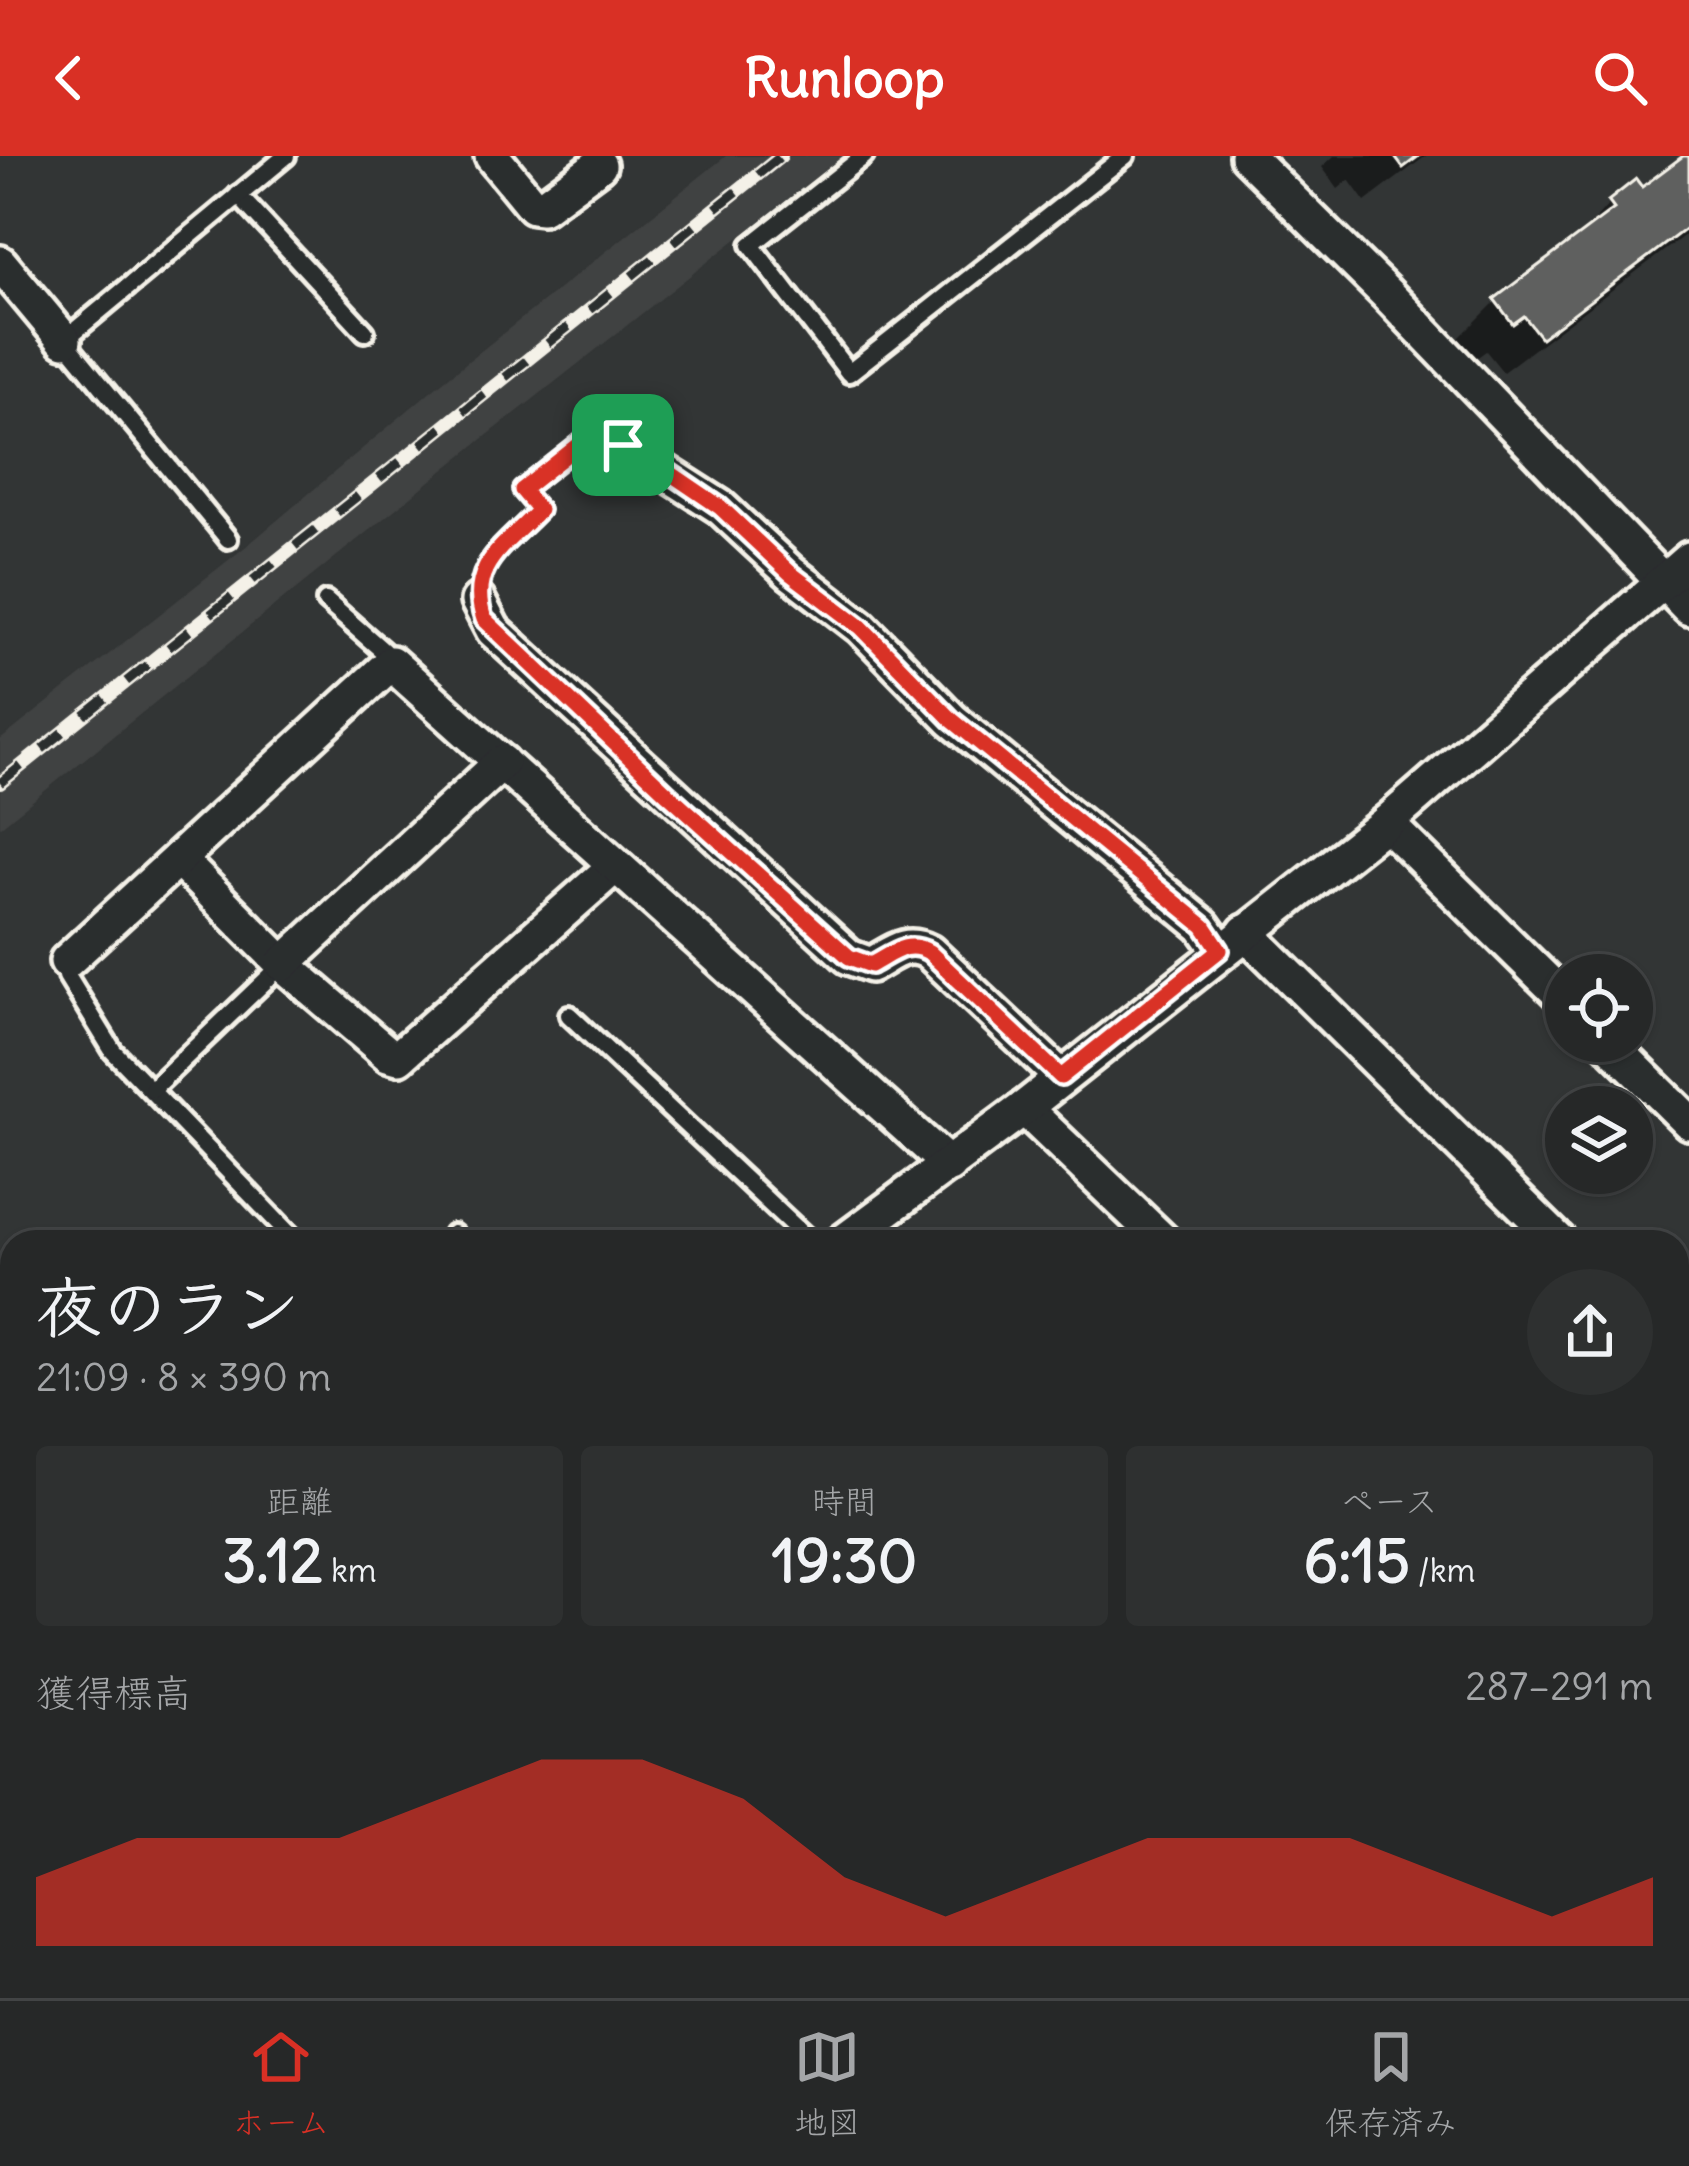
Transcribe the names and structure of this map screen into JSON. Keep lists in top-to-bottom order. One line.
{"page":{"header":"Runloop","heading":["夜のラン","21:09 · 8 × 390 m"],"stats":[["距離","3.12 km"],["時間","19:30"],["ペース","6:15 /km"]],"chart":["獲得標高","287–291 m"],"tabs":["ホーム","地図","保存済み"]}}
